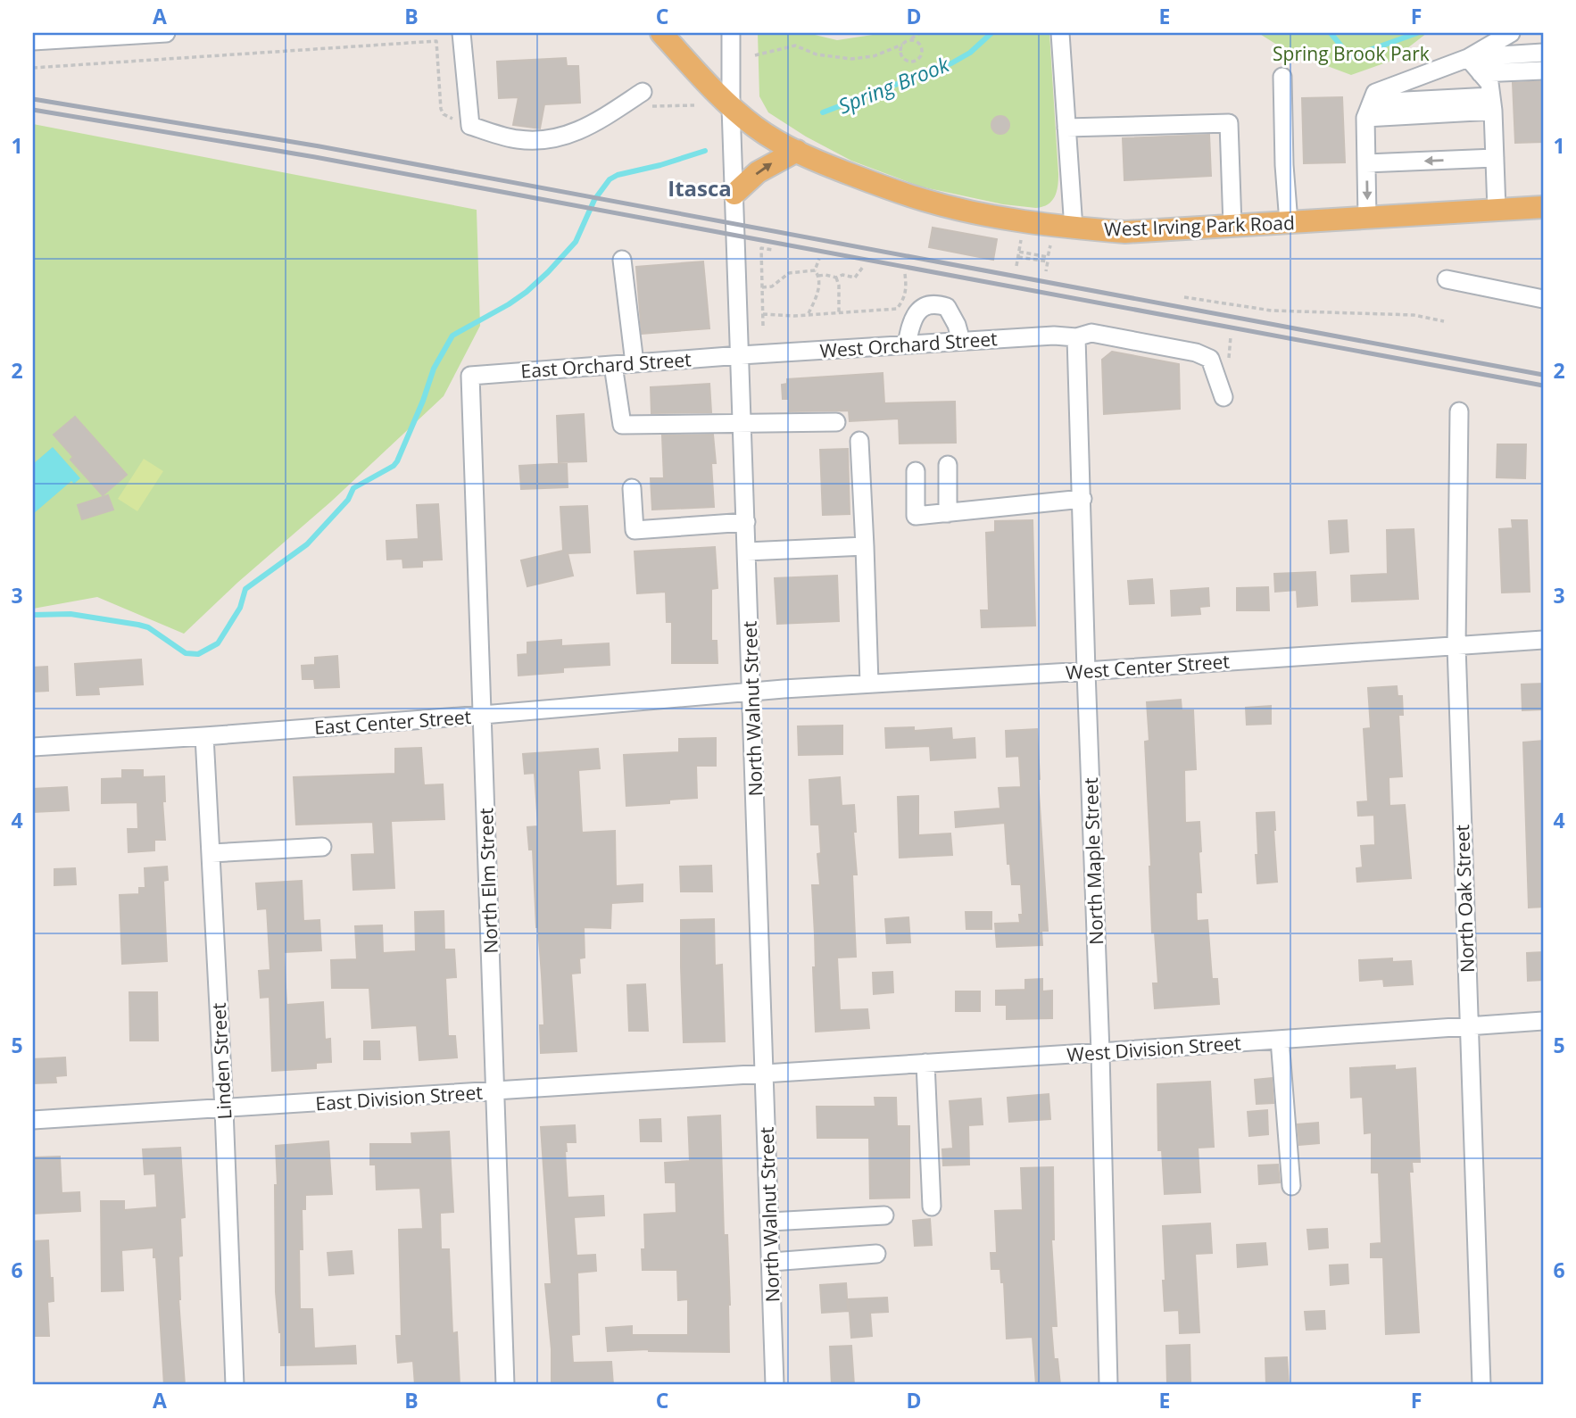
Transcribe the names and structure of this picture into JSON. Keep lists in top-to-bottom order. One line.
{"streets":{"main road":["West Irving Park Road"],"street":["West Orchard Street","East Orchard Street","West Center Street","North Walnut Street","East Center Street","North Maple Street","North Elm Street","North Oak Street","West Division Street","Linden Street","East Division Street"]},"crossings":[["West Irving Park Road","North Walnut Street"],["West Orchard Street","East Orchard Street"],["West Orchard Street","North Walnut Street"],["West Orchard Street","North Maple Street"],["East Orchard Street","North Walnut Street"],["East Orchard Street","North Elm Street"],["West Center Street","North Walnut Street"],["West Center Street","East Center Street"],["West Center Street","North Maple Street"],["West Center Street","North Oak Street"],["North Walnut Street","East Center Street"],["North Walnut Street","West Division Street"],["North Walnut Street","East Division Street"],["East Center Street","North Elm Street"],["East Center Street","Linden Street"],["North Maple Street","West Division Street"],["North Elm Street","East Division Street"],["North Oak Street","West Division Street"],["West Division Street","East Division Street"],["Linden Street","East Division Street"]],"districts":["Itasca"],"water":["Spring Brook"],"parks":["Spring Brook Park"],"grid":{"columns":["A","B","C","D","E","F"],"rows":["1","2","3","4","5","6"]}}
